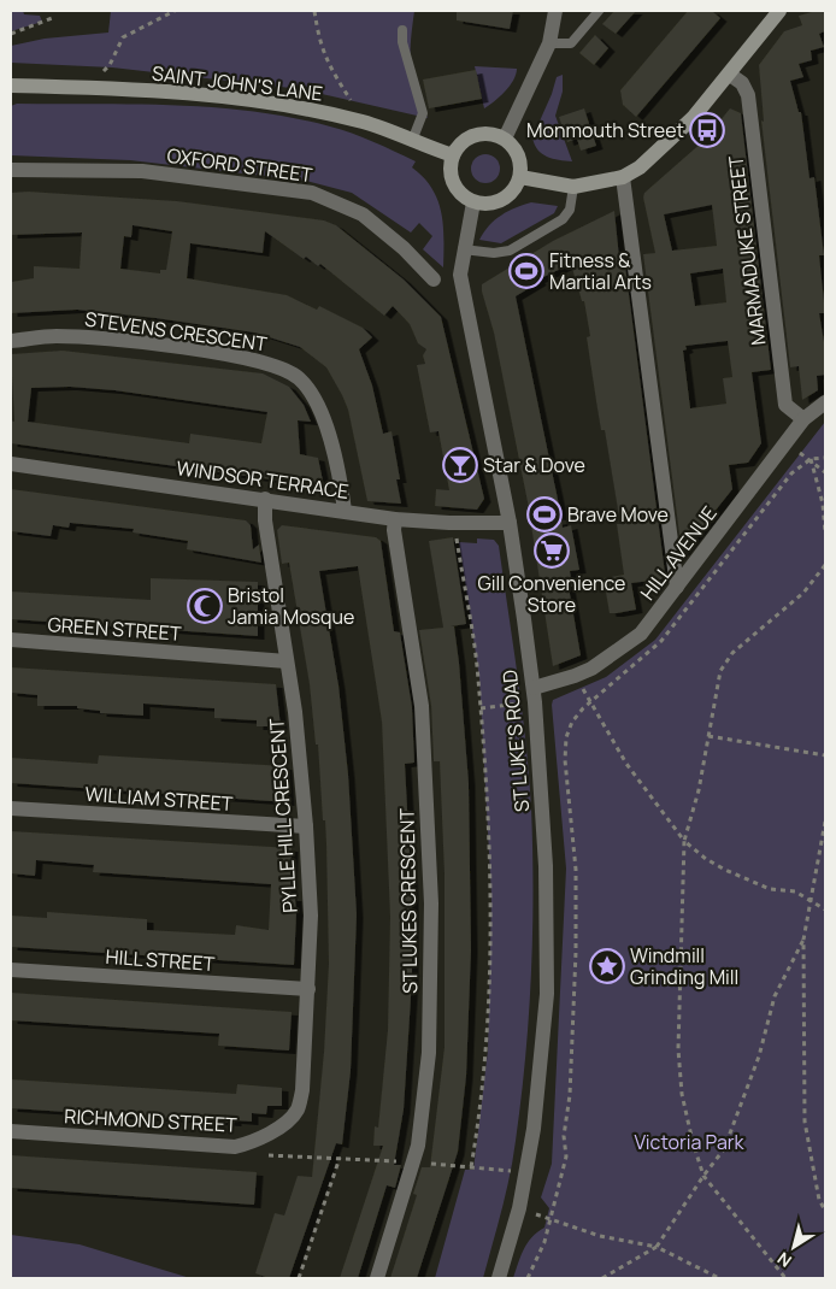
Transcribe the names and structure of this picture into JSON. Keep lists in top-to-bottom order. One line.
{"streets":{"street":["SAINT JOHN'S LANE","OXFORD STREET","MARMADUKE STREET","STEVENS CRESCENT","WINDSOR TERRACE","HILL AVENUE","GREEN STREET","ST LUKE'S ROAD","WILLIAM STREET","PYLLE HILL CRESCENT","ST LUKES CRESCENT","HILL STREET","RICHMOND STREET"]},"crossings":[["SAINT JOHN'S LANE","ST LUKE'S ROAD"],["MARMADUKE STREET","HILL AVENUE"],["STEVENS CRESCENT","WINDSOR TERRACE"],["WINDSOR TERRACE","ST LUKE'S ROAD"],["WINDSOR TERRACE","PYLLE HILL CRESCENT"],["WINDSOR TERRACE","ST LUKES CRESCENT"],["HILL AVENUE","ST LUKE'S ROAD"],["GREEN STREET","PYLLE HILL CRESCENT"],["WILLIAM STREET","PYLLE HILL CRESCENT"],["PYLLE HILL CRESCENT","HILL STREET"],["PYLLE HILL CRESCENT","RICHMOND STREET"]],"parks":["Victoria Park"],"places":{"bus stop":["Monmouth Street"],"sports":["Fitness & Martial Arts","Brave Move"],"bar":["Star & Dove"],"supermarket":["Gill Convenience Store"],"mosque":["Bristol Jamia Mosque"],"place":["Windmill Grinding Mill"]},"north":"bottom left"}
